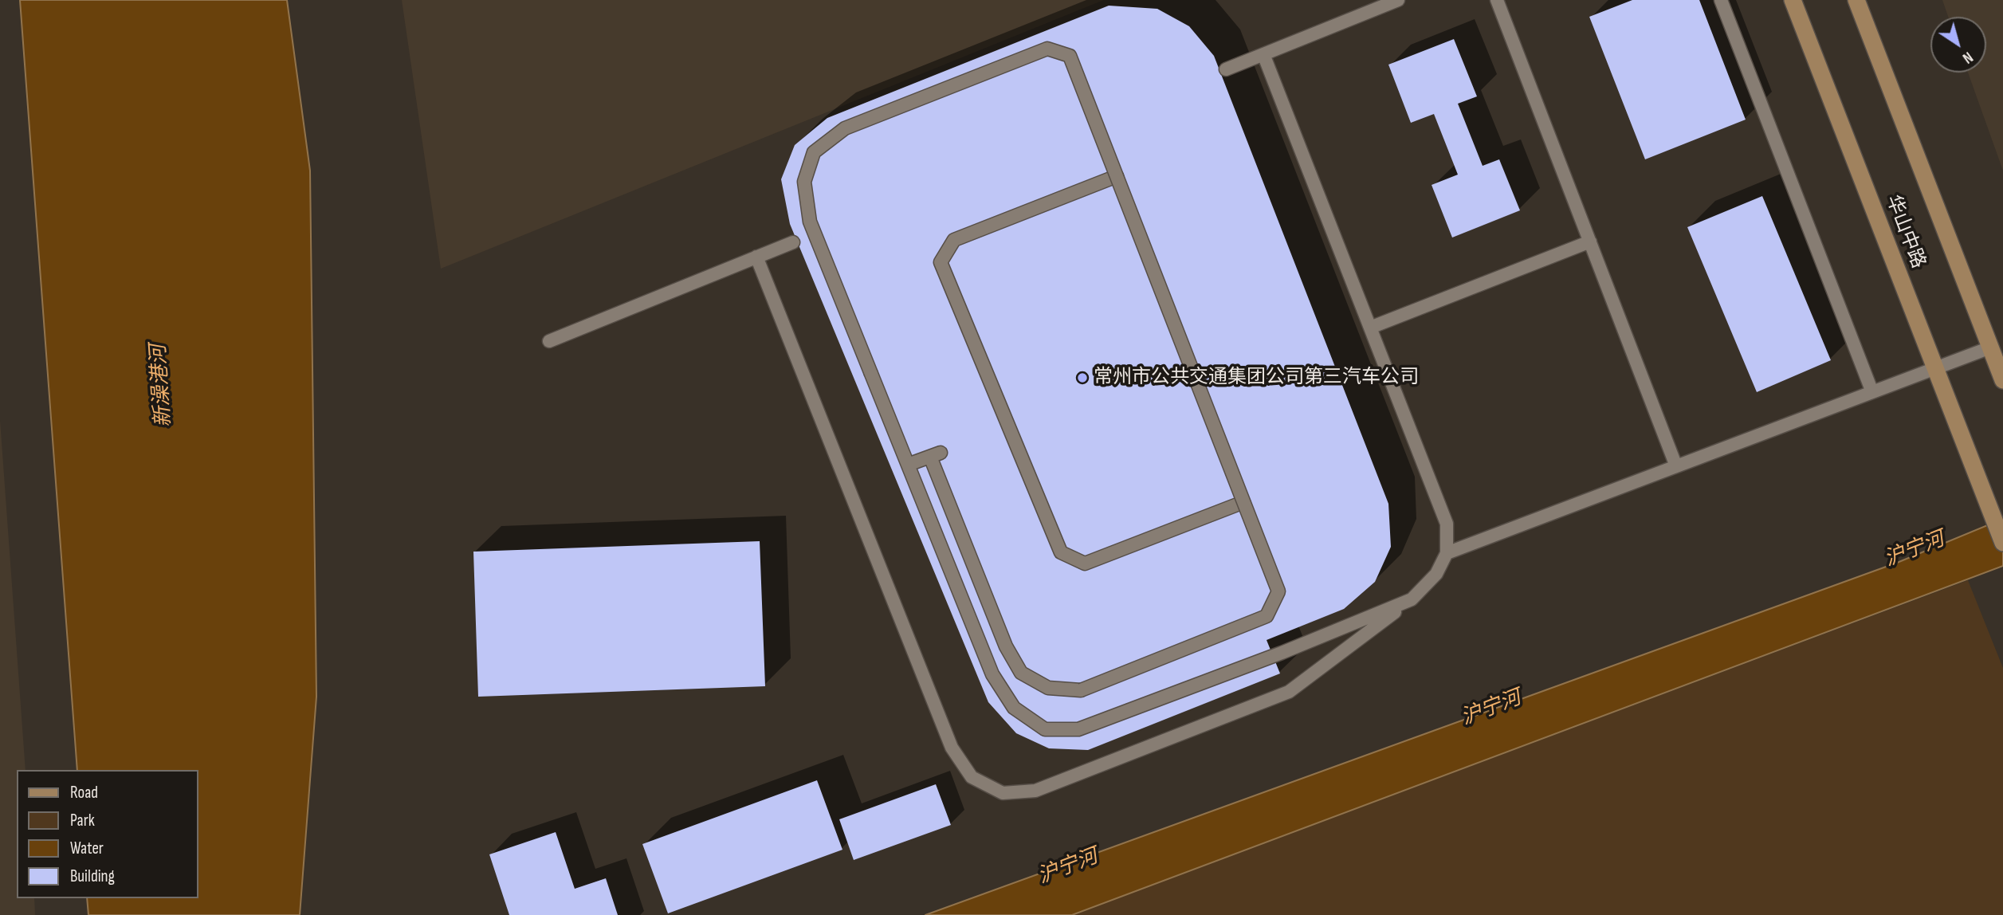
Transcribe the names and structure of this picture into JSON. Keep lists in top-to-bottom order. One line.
{"streets":{"main road":["华山中路"]},"water":["新澡港河","沪宁河"],"places":["常州市公共交通集团公司第三汽车公司"],"legend":["Road","Park","Water","Building"],"north":"bottom right"}
